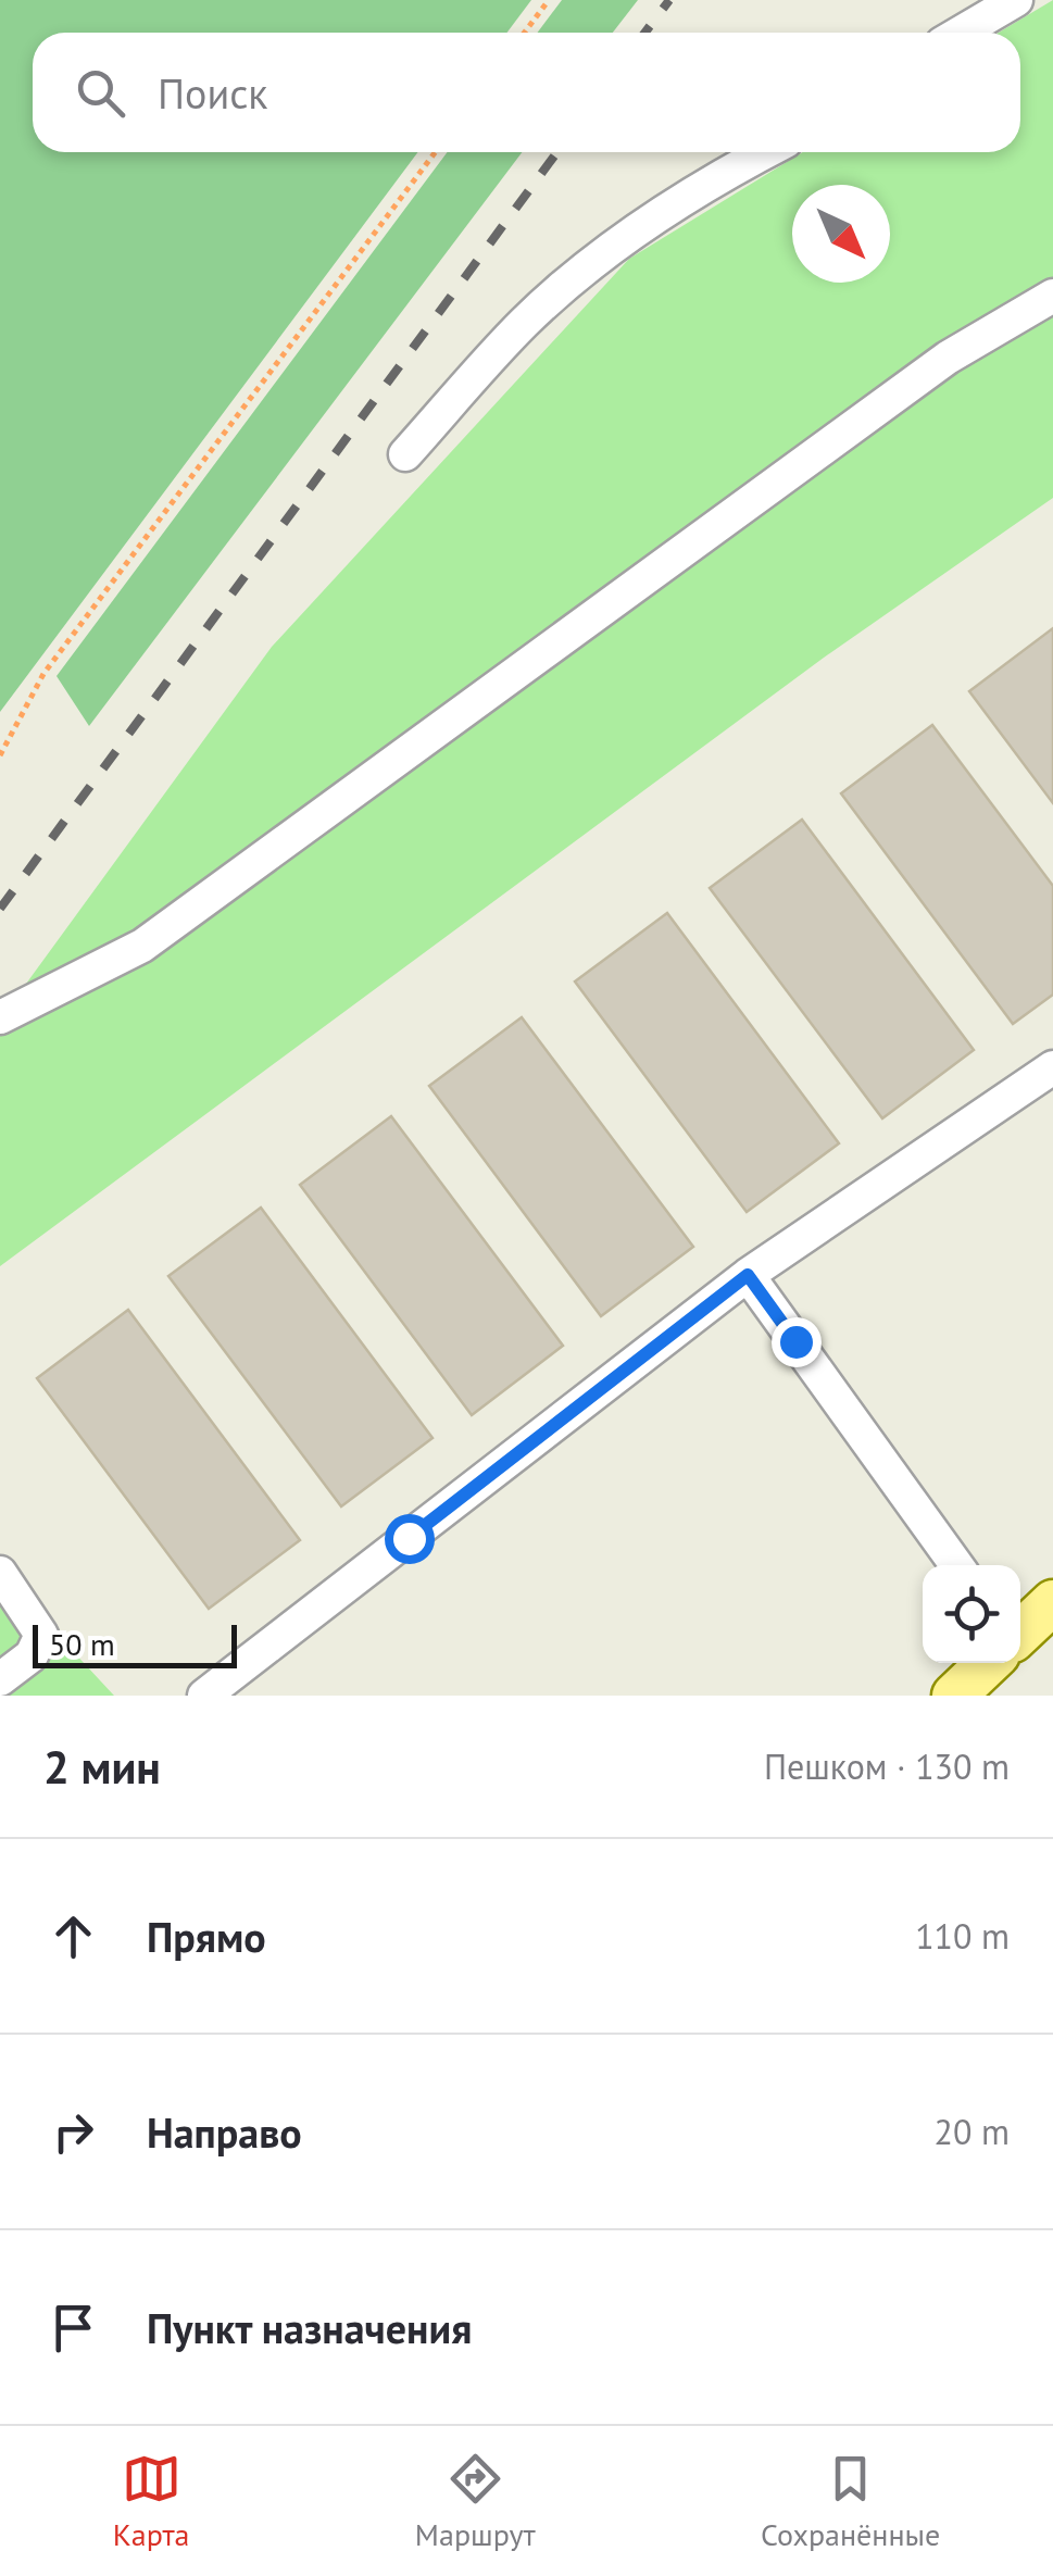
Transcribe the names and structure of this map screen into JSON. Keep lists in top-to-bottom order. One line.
{"scale_bar":"50 m","north":"bottom right","page":{"search":"Поиск","scale":"50 m","heading":["2 мин","Пешком · 130 m"],"list":[["Прямо","110 m"],["Направо","20 m"],"Пункт назначения"],"nav":["Карта","Маршрут","Сохранённые"]}}
